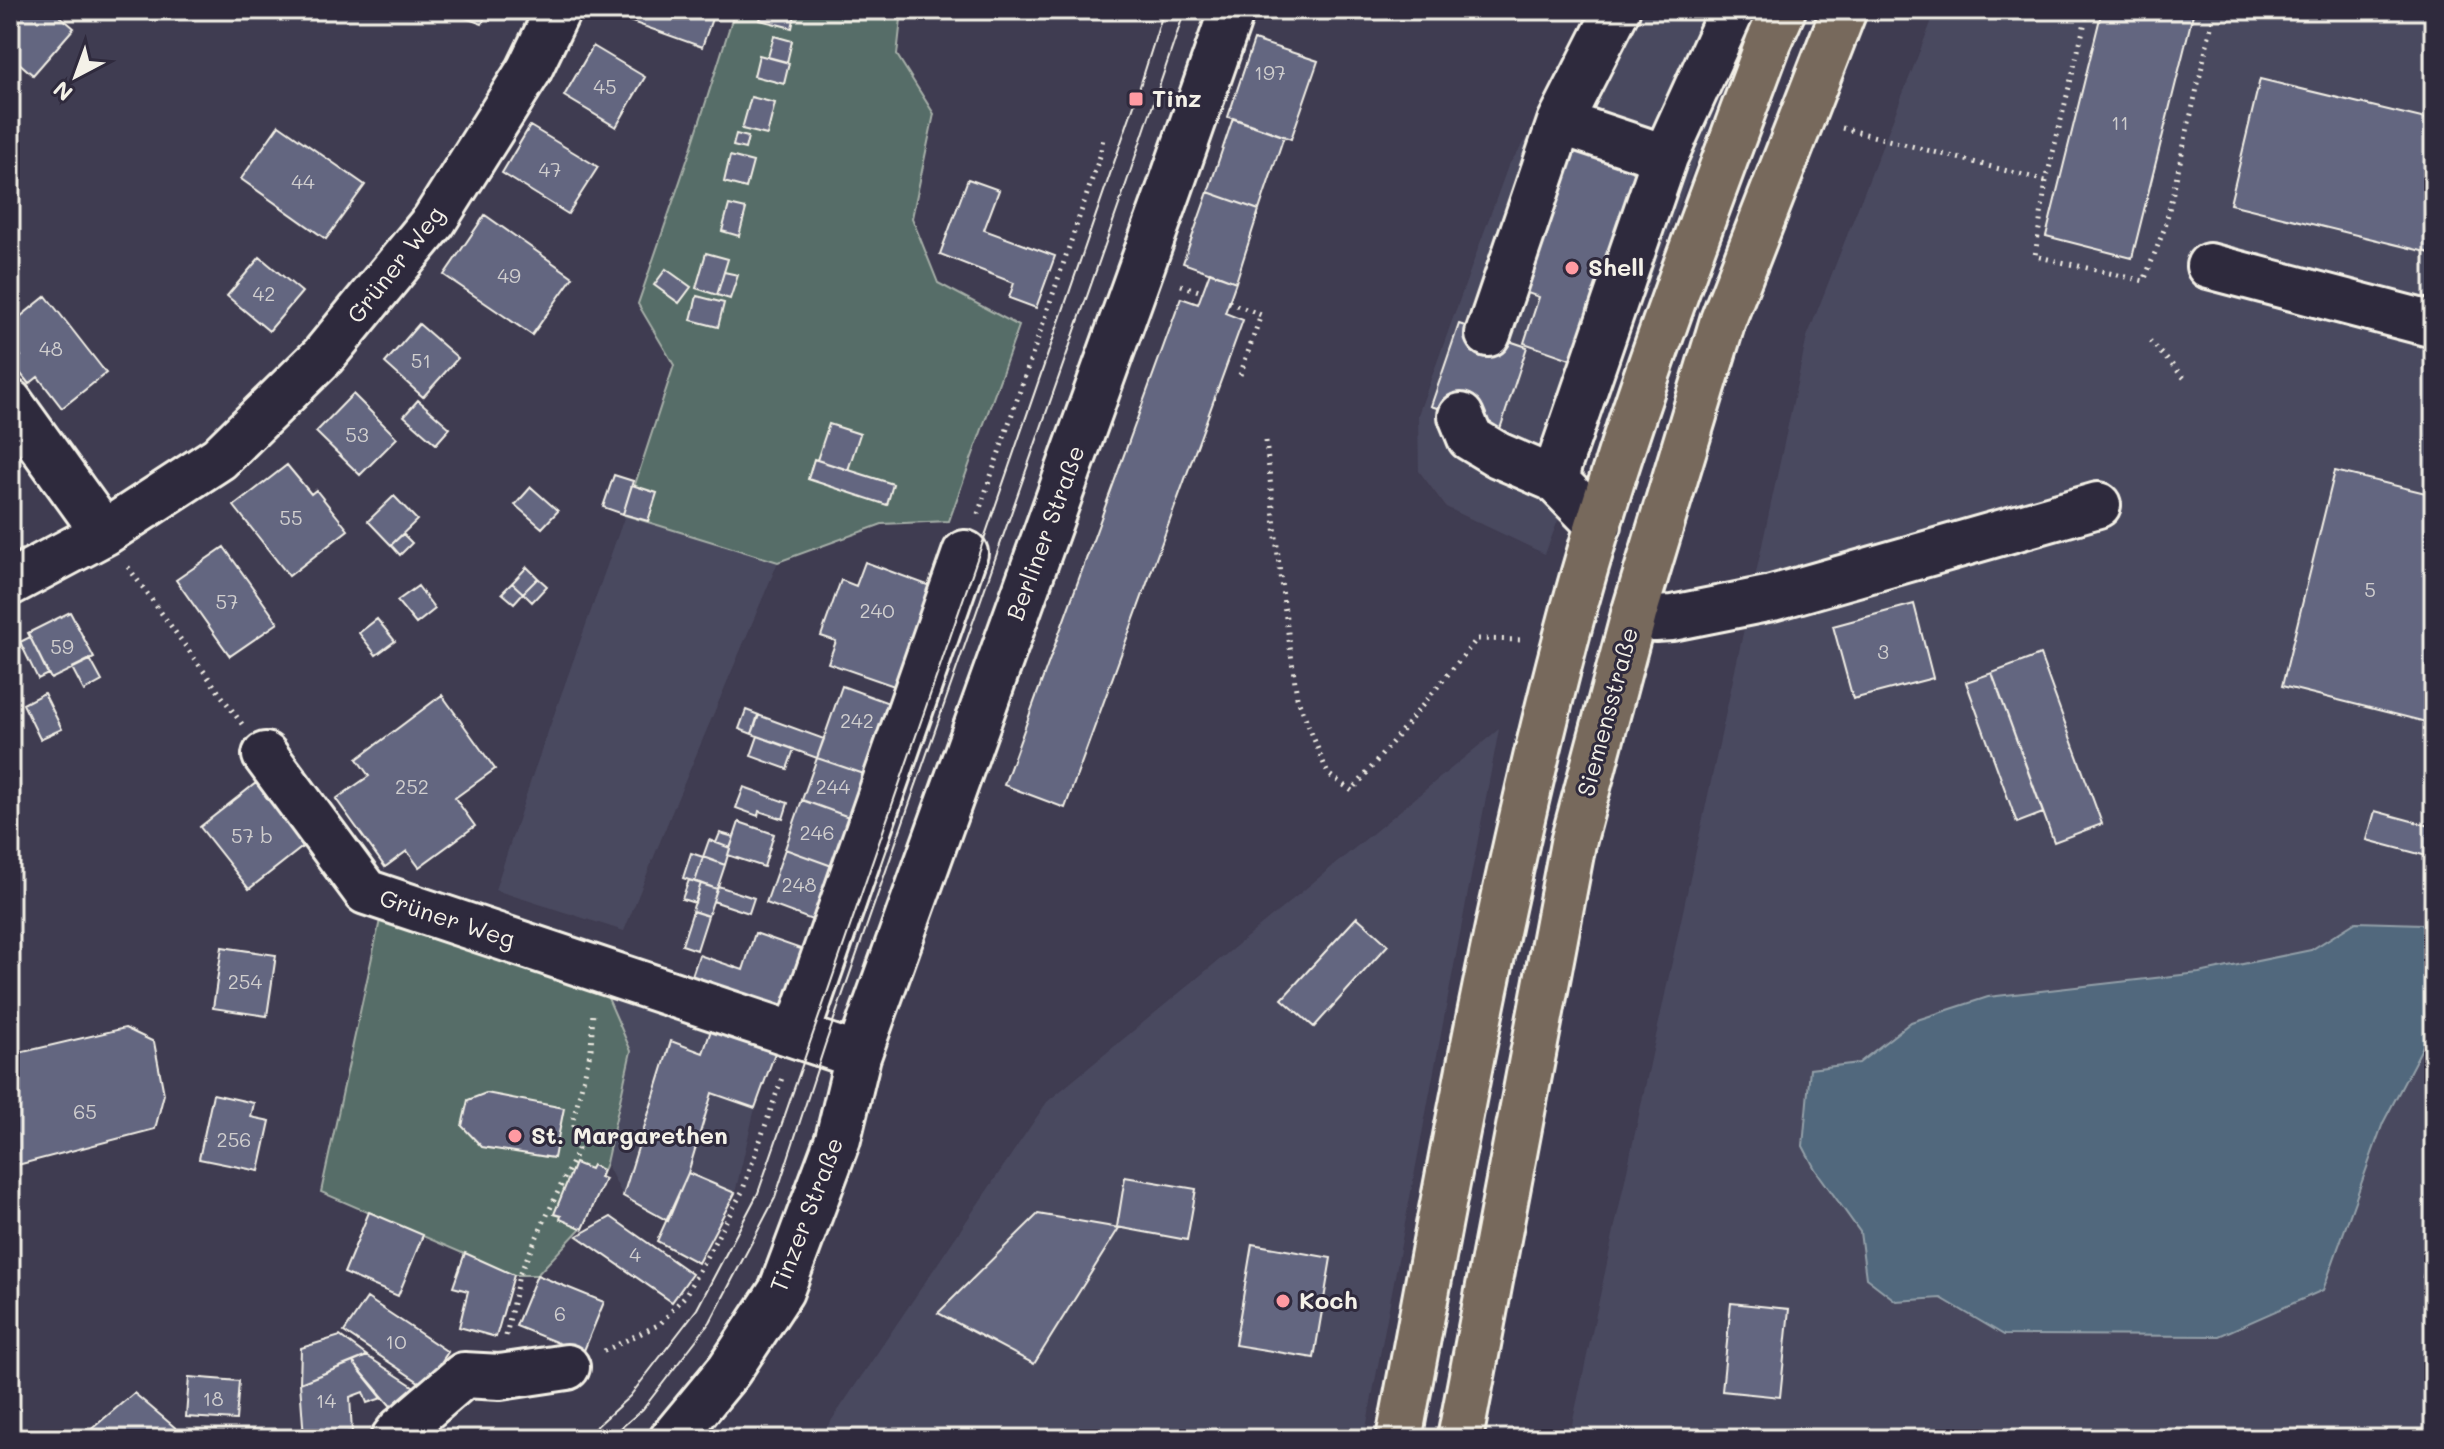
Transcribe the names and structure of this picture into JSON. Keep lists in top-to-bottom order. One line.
{"streets":{"main road":["Siemensstraße"],"street":["Grüner Weg","Berliner Straße","Tinzer Straße"]},"crossings":[["Grüner Weg","Berliner Straße"],["Grüner Weg","Tinzer Straße"],["Berliner Straße","Tinzer Straße"]],"places":{"transit":["Tinz"],"other":["Shell","St. Margarethen","Koch"]},"house_numbers":["197","45","11","47","44","49","42","48","51","53","55","5","57","240","59","3","242","252","244","246","57 b","248","254","65","256","4","6","10","18","14"],"north":"bottom left"}
